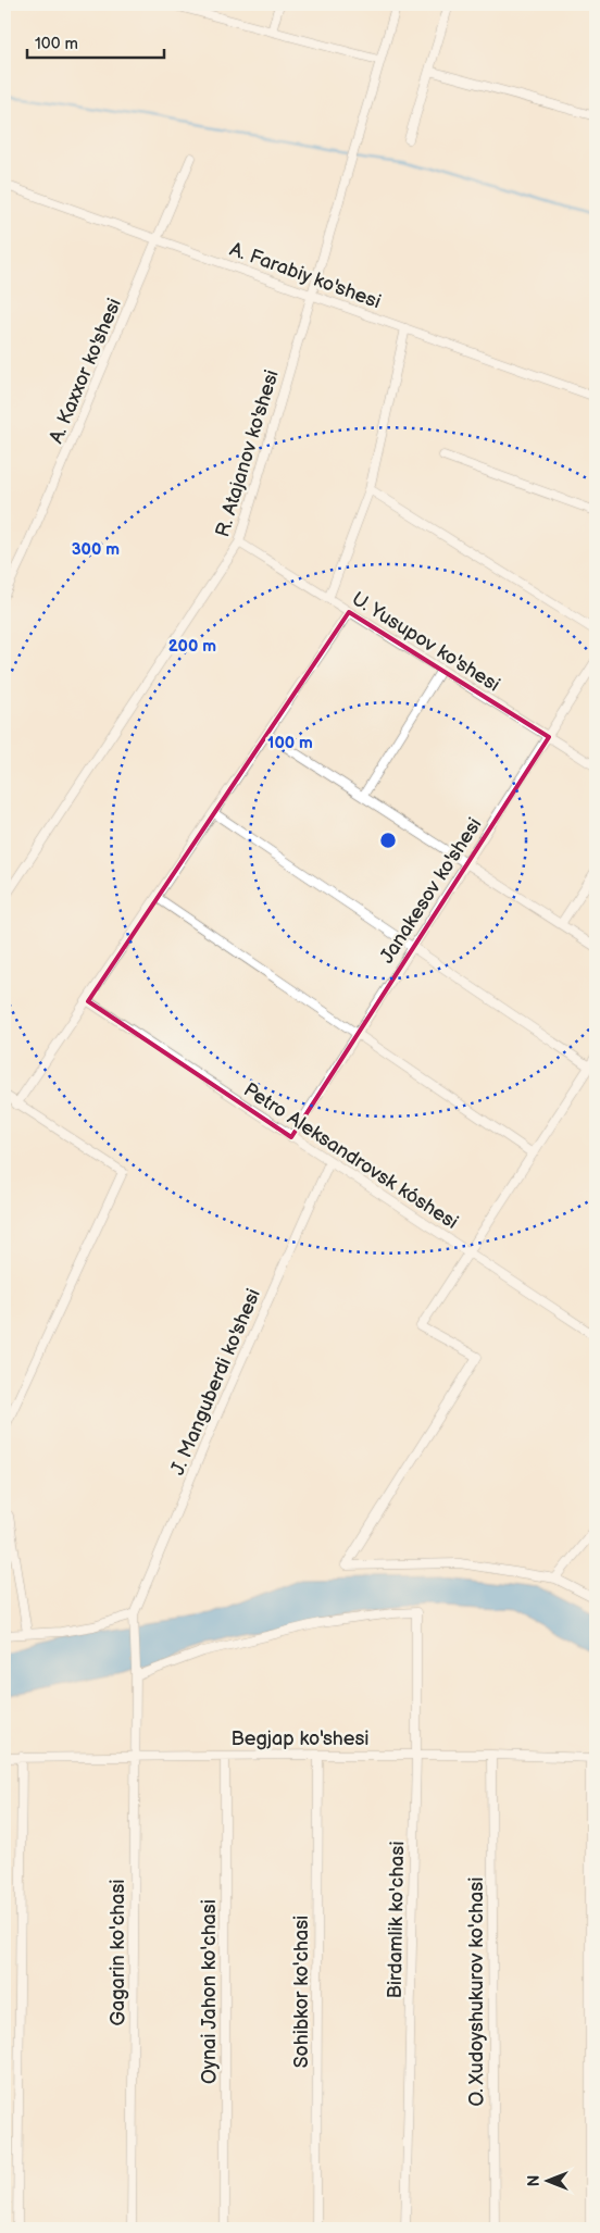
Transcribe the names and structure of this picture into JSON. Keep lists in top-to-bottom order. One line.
{"streets":{"street":["A. Farabiy ko'shesi","A. Kaxxor ko'shesi","R. Atajanov ko'shesi","U. Yusupov ko'shesi","Janakesov ko'shesi","Petro Aleksandrovsk kóshesi","J. Manguberdi ko'shesi","Begjap ko'shesi","Birdamlik ko'chasi","Gagarin ko'chasi","Oynai Jahon ko'chasi","Sohibkor ko'chasi","O. Xudoyshukurov ko'chasi"]},"crossings":[["A. Farabiy ko'shesi","A. Kaxxor ko'shesi"],["A. Farabiy ko'shesi","R. Atajanov ko'shesi"],["R. Atajanov ko'shesi","U. Yusupov ko'shesi"],["U. Yusupov ko'shesi","Janakesov ko'shesi"],["Janakesov ko'shesi","Petro Aleksandrovsk kóshesi"],["Petro Aleksandrovsk kóshesi","J. Manguberdi ko'shesi"],["J. Manguberdi ko'shesi","Gagarin ko'chasi"],["Begjap ko'shesi","Birdamlik ko'chasi"],["Begjap ko'shesi","Gagarin ko'chasi"],["Begjap ko'shesi","Oynai Jahon ko'chasi"],["Begjap ko'shesi","Sohibkor ko'chasi"],["Begjap ko'shesi","O. Xudoyshukurov ko'chasi"],["Birdamlik ko'chasi","Gagarin ko'chasi"]],"scale_bar":"100 m","north":"left","rings":["300 m","200 m","100 m"]}
